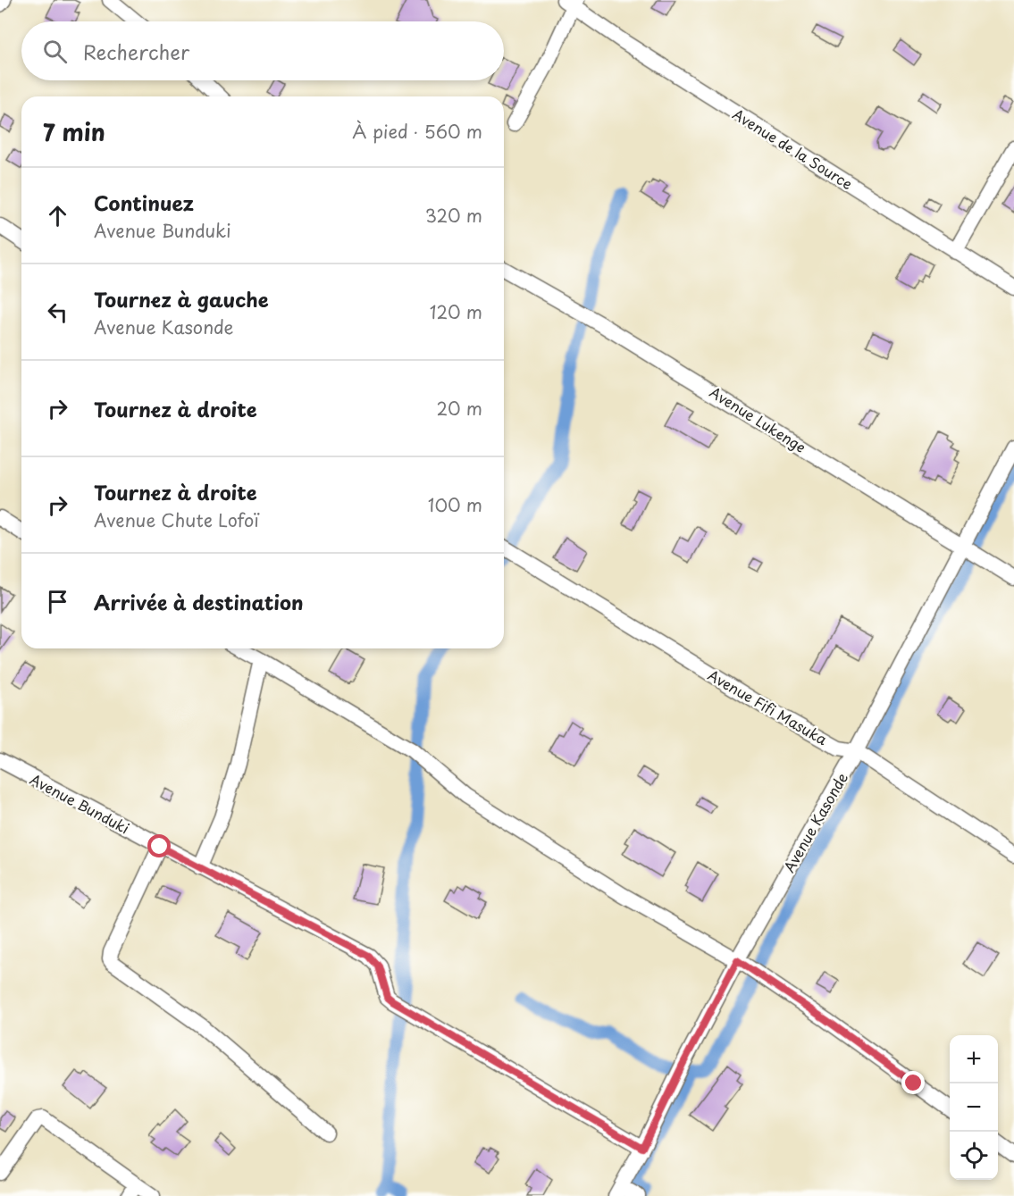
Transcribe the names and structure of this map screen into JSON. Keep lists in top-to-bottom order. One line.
{"streets":{"street":["Avenue de la Source","Avenue Lukenge","Avenue Fifi Masuka","Avenue Bunduki","Avenue Kasonde"]},"crossings":[["Avenue Lukenge","Avenue Kasonde"],["Avenue Fifi Masuka","Avenue Kasonde"],["Avenue Bunduki","Avenue Kasonde"]],"page":{"search":"Rechercher","heading":["7 min","À pied · 560 m"],"list":[["Continuez","Avenue Bunduki","320 m"],["Tournez à gauche","Avenue Kasonde","120 m"],["Tournez à droite","20 m"],["Tournez à droite","Avenue Chute Lofoï","100 m"],"Arrivée à destination"],"map_buttons":["+","−"]}}
